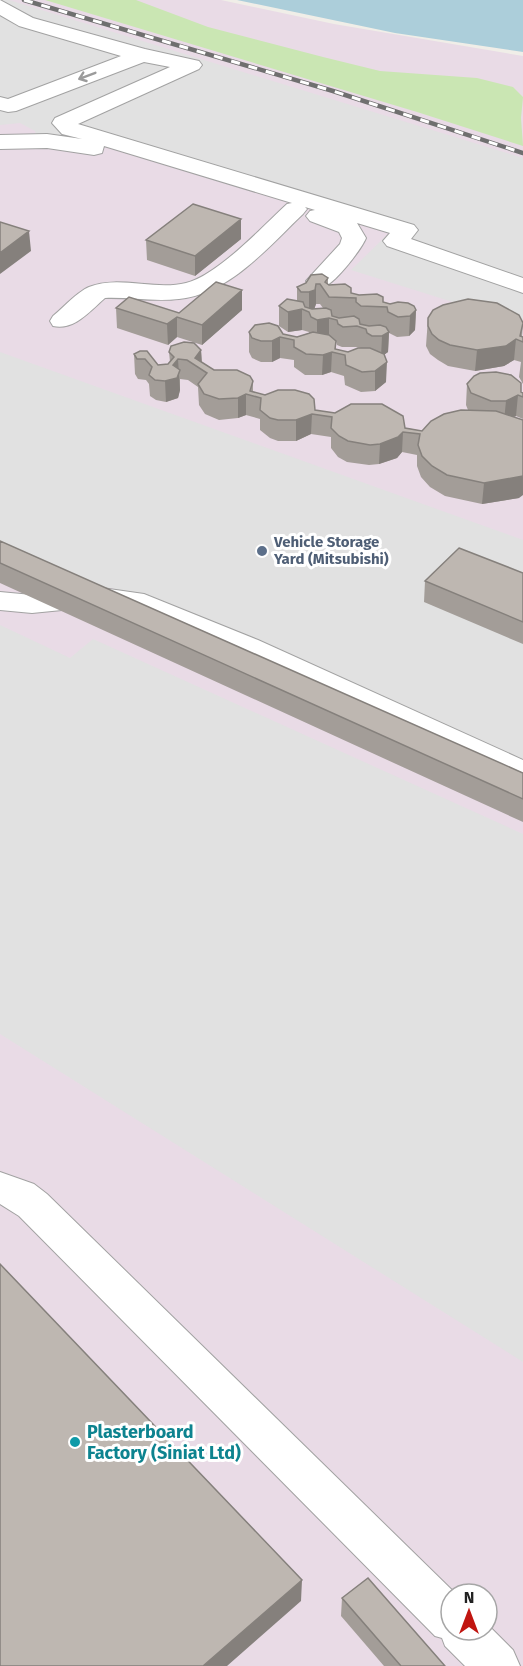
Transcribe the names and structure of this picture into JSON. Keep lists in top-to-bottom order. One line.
{"places":["Vehicle Storage Yard (Mitsubishi)","Plasterboard Factory (Siniat Ltd)"],"north":"top"}
